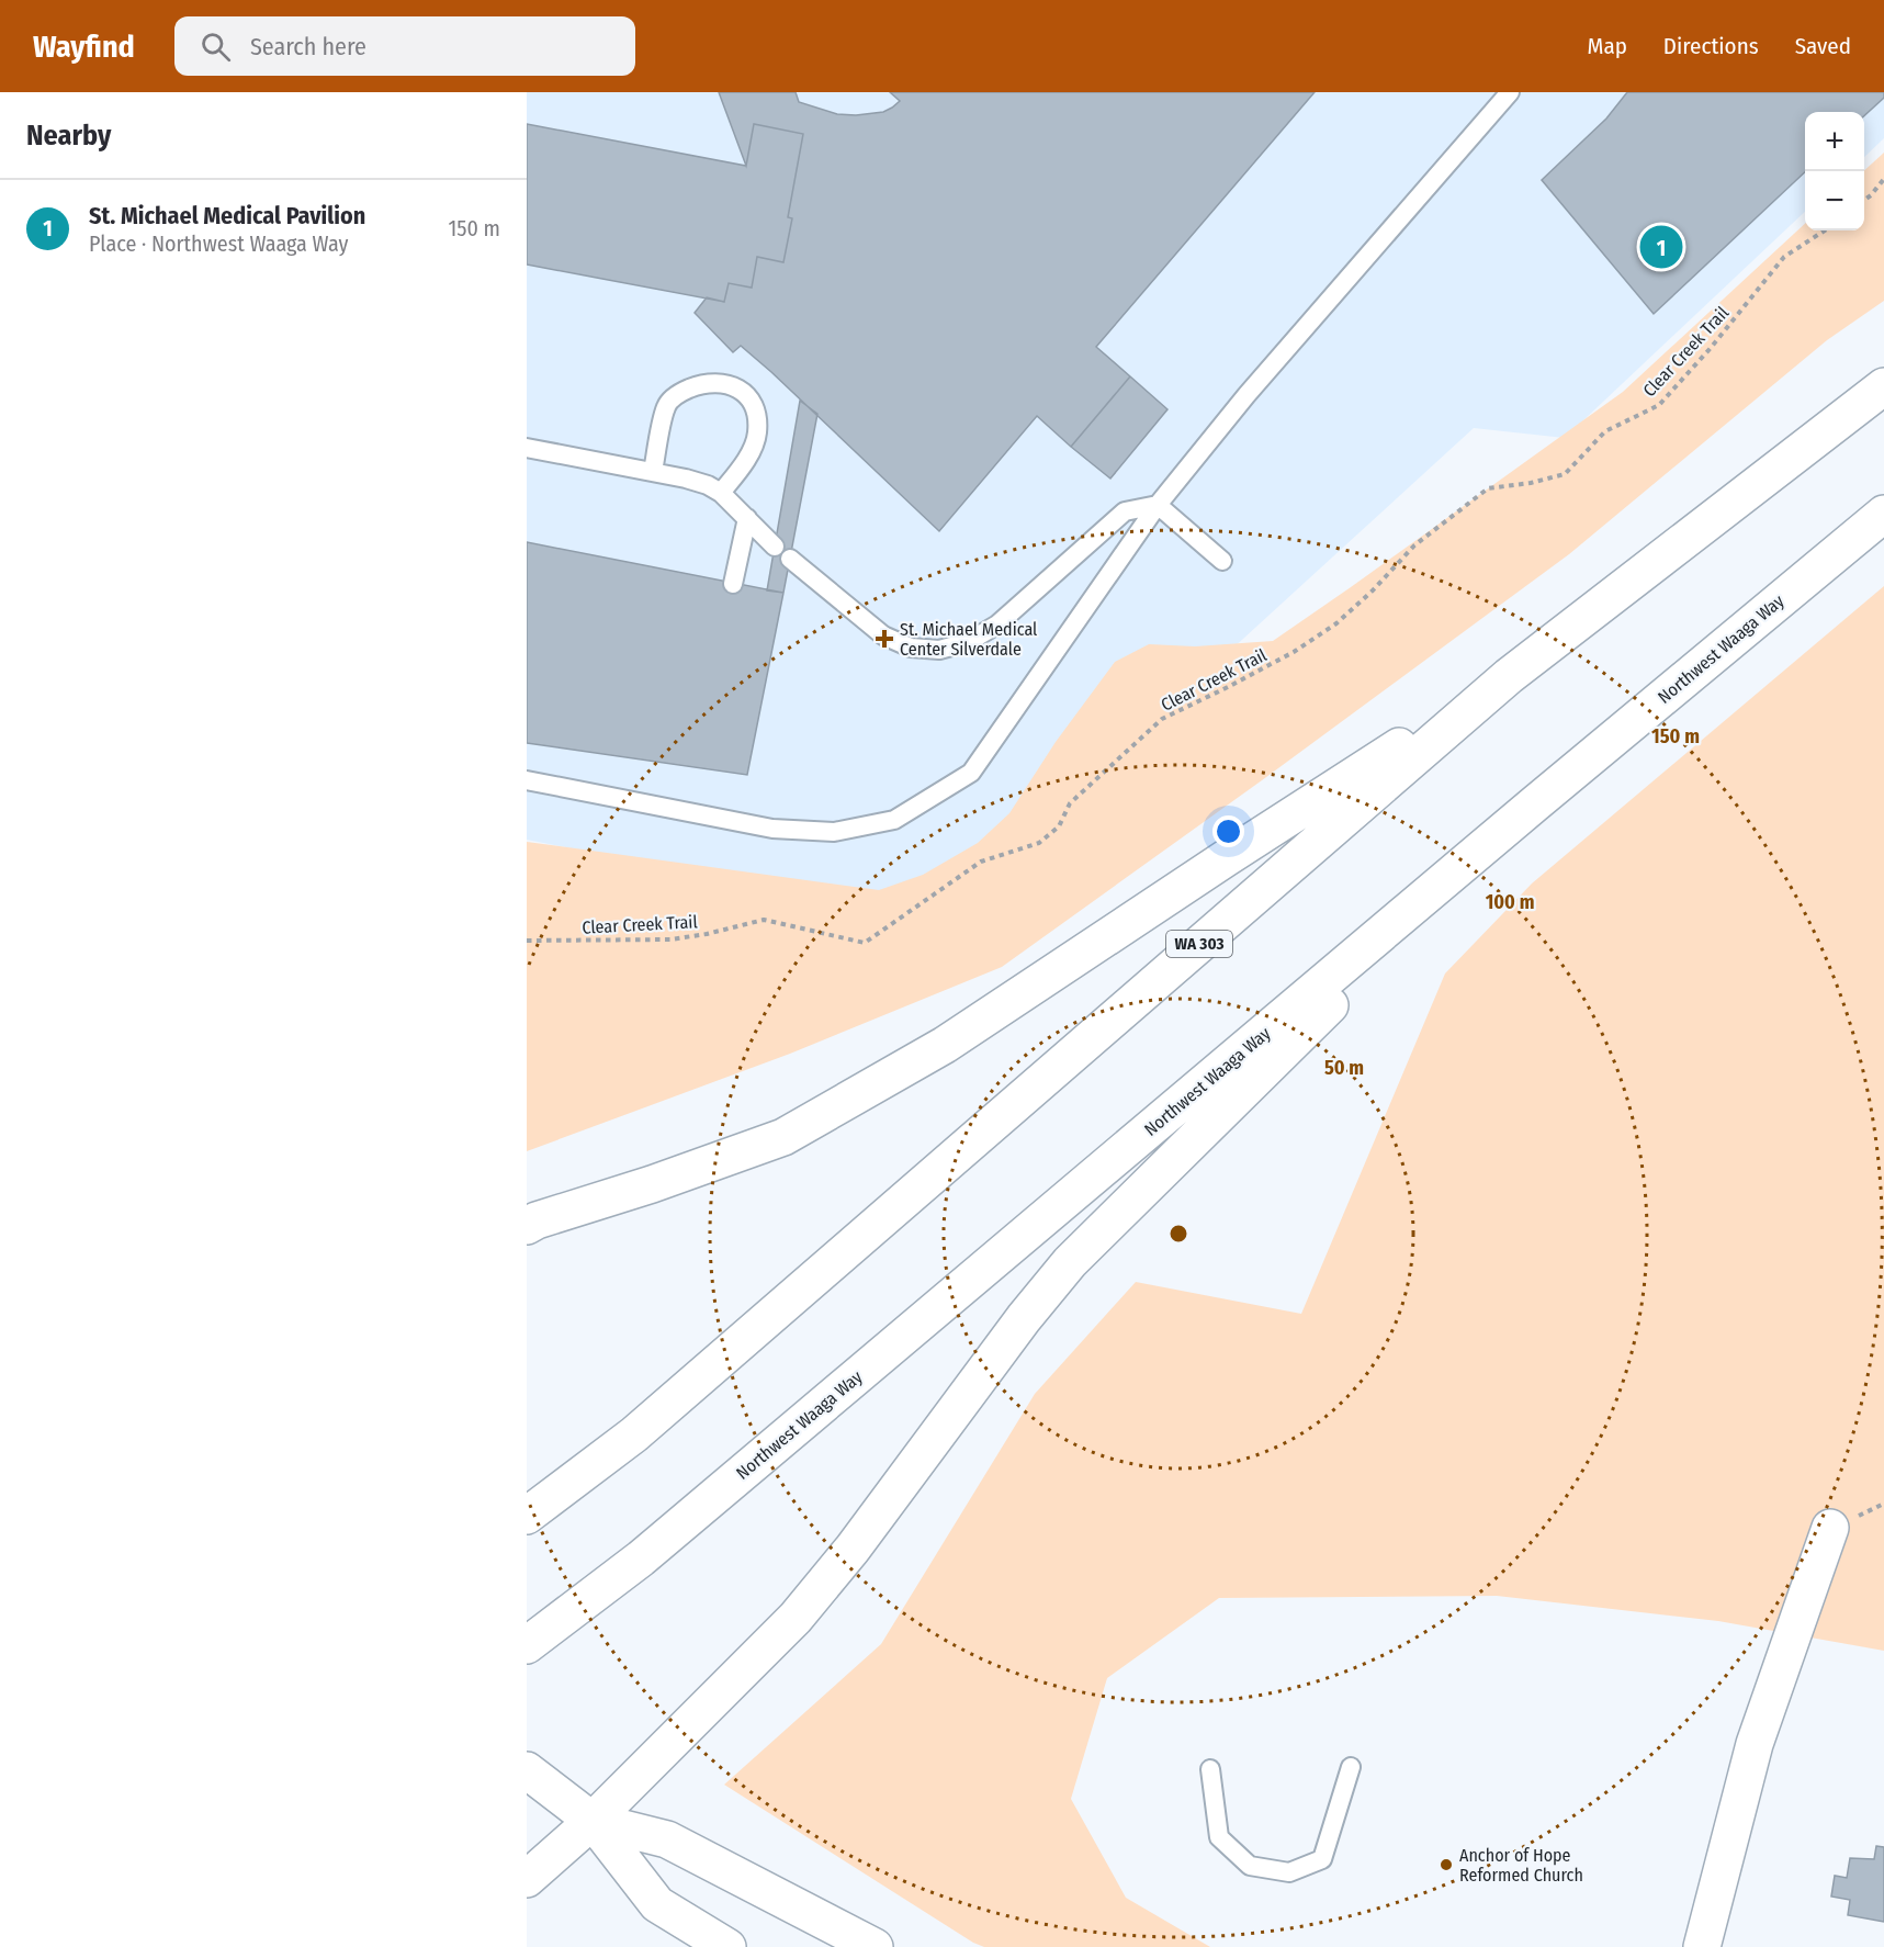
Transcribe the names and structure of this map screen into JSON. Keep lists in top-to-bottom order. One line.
{"streets":{"main road":["Northwest Waaga Way","WA 303"],"path":["Clear Creek Trail"]},"places":{"health":["St. Michael Medical Center Silverdale"],"other":["Anchor of Hope Reformed Church"]},"page":{"header":"Wayfind","search":"Search here","nav":["Map","Directions","Saved"],"heading":"Nearby","map_buttons":["+","−"],"list":[{"mark":"1","name":"St. Michael Medical Pavilion","note":"Place · Northwest Waaga Way","value":"150 m"}],"pins":"1"},"rings":["150 m","100 m","50 m"]}
